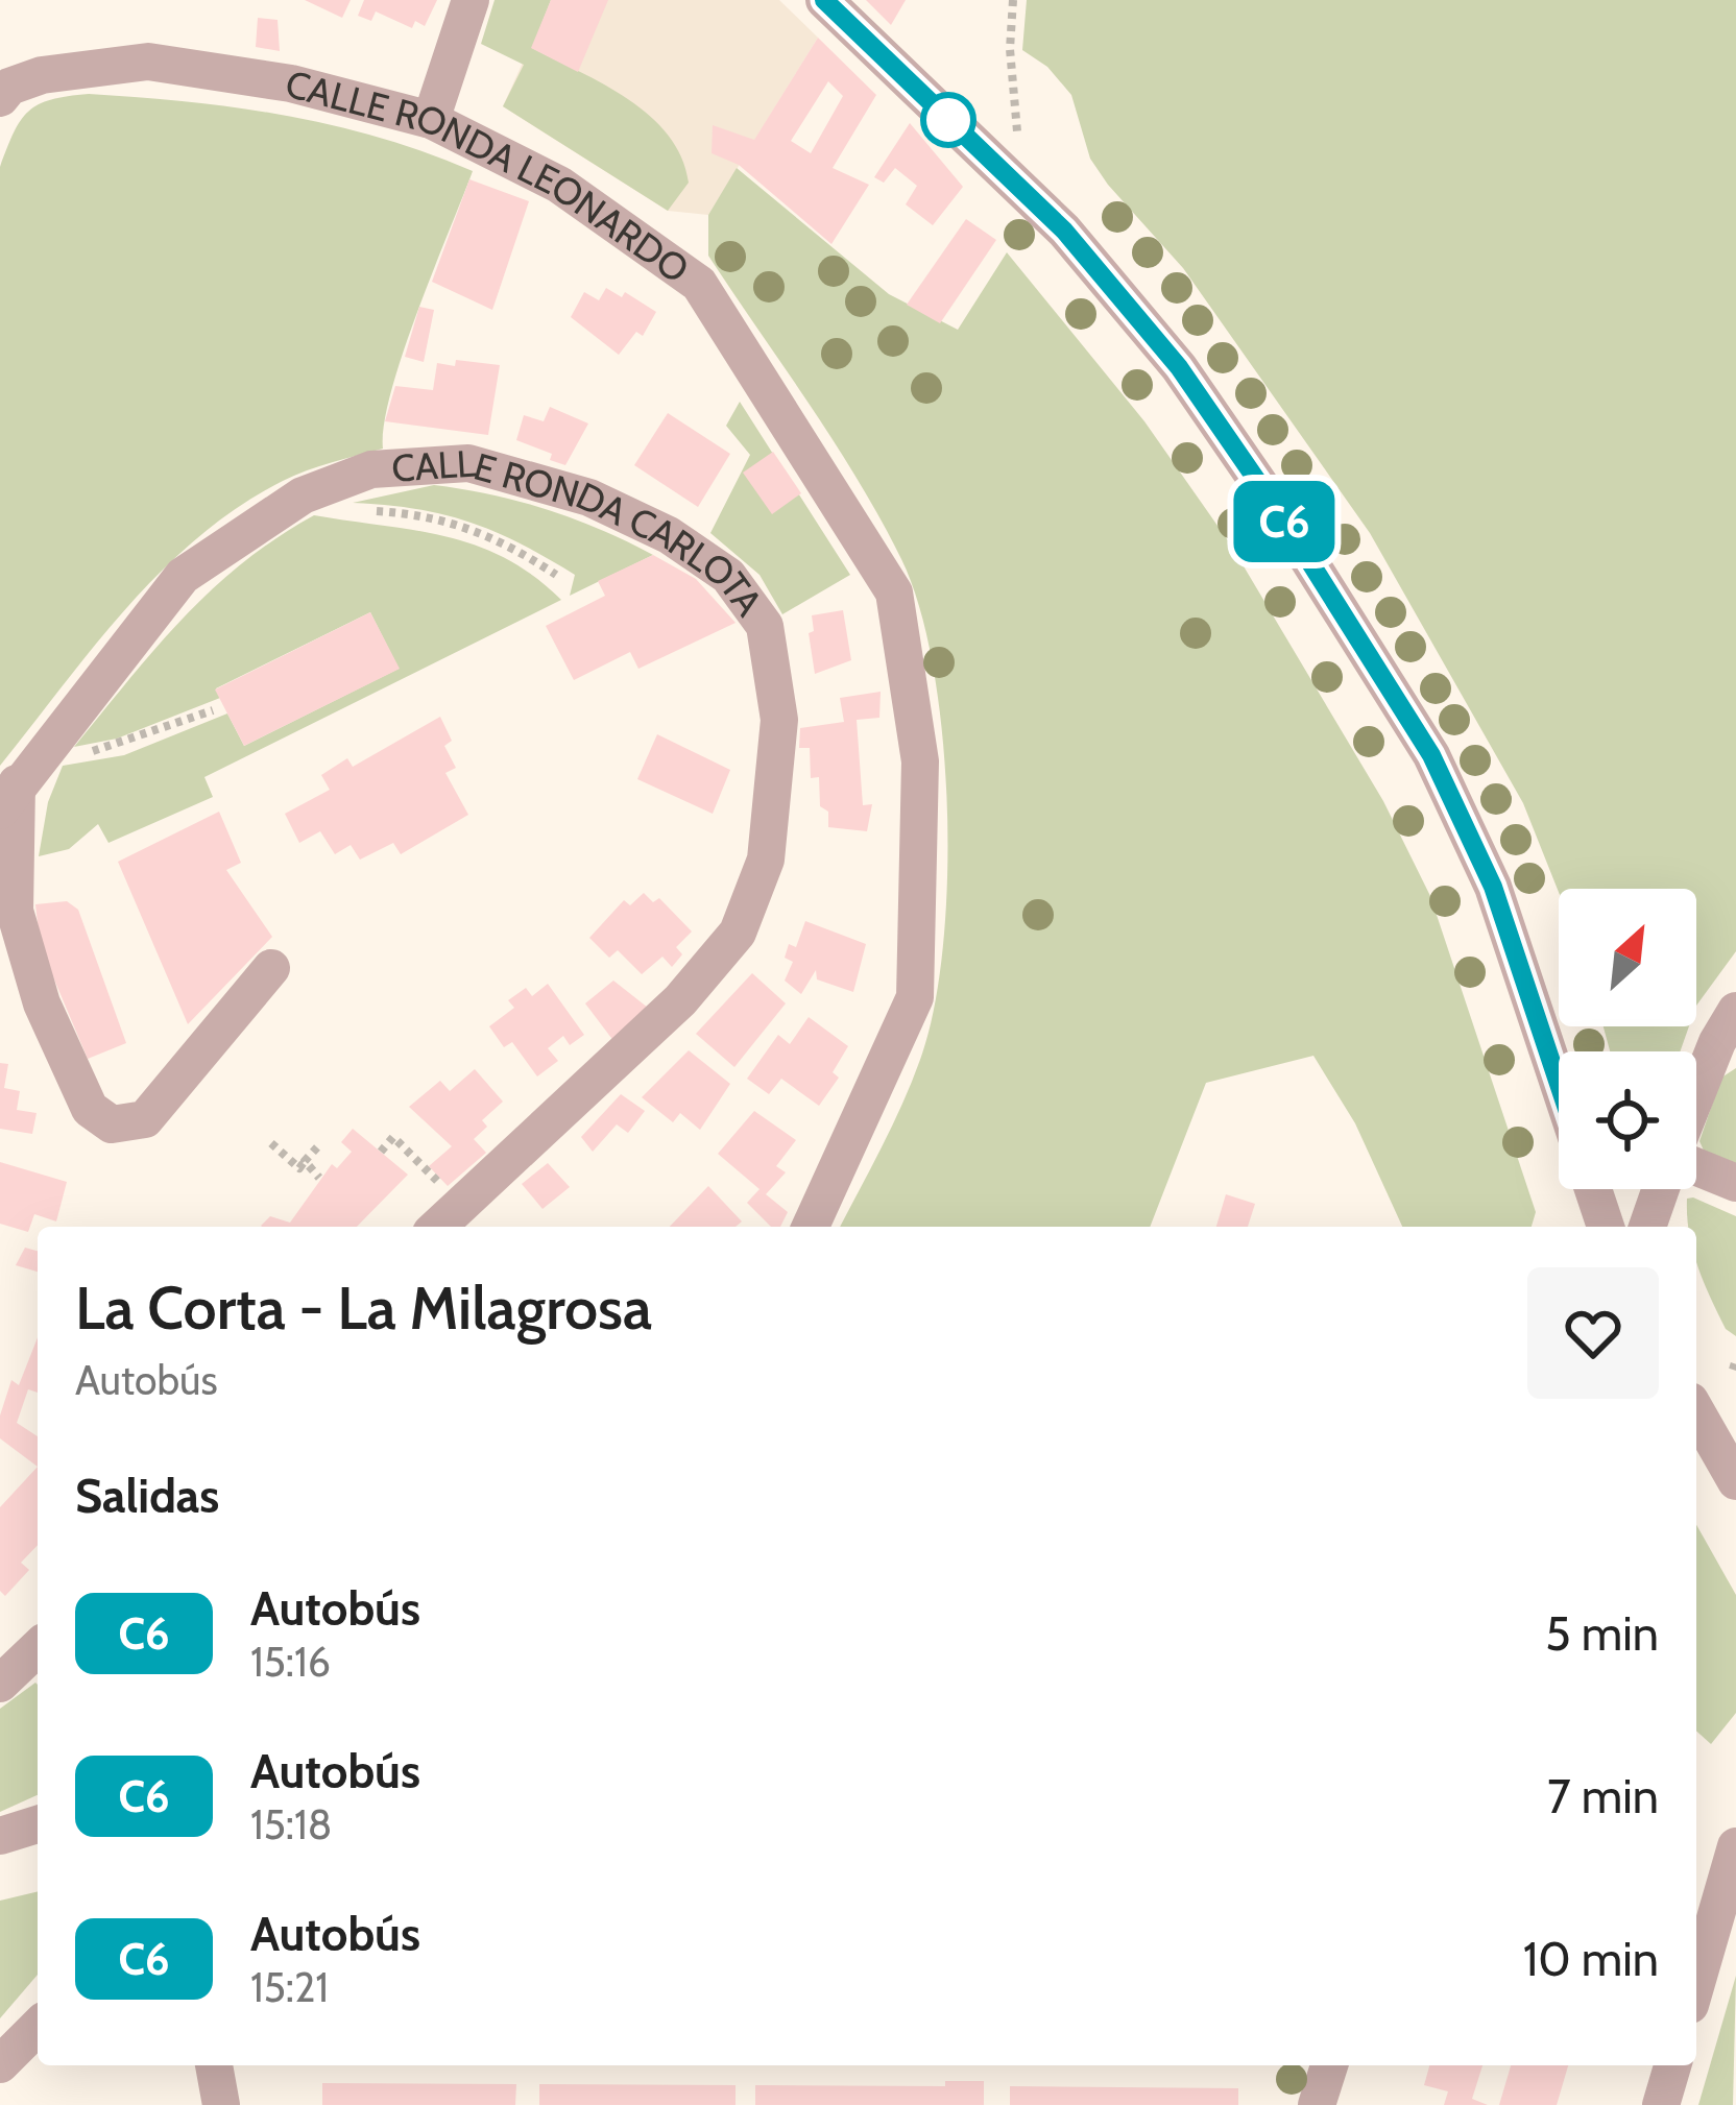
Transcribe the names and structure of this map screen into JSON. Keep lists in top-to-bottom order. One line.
{"streets":{"street":["CALLE RONDA LEONARDO","CALLE RONDA CARLOTA"]},"lines":["bus line C6"],"north":"top right","page":{"on_map":"C6","heading":[["La Corta - La Milagrosa","Autobús"],"Salidas"],"list":[{"mark":"C6","name":"Autobús","note":"15:16","value":"5 min"},{"mark":"C6","name":"Autobús","note":"15:18","value":"7 min"},{"mark":"C6","name":"Autobús","note":"15:21","value":"10 min"}]}}
